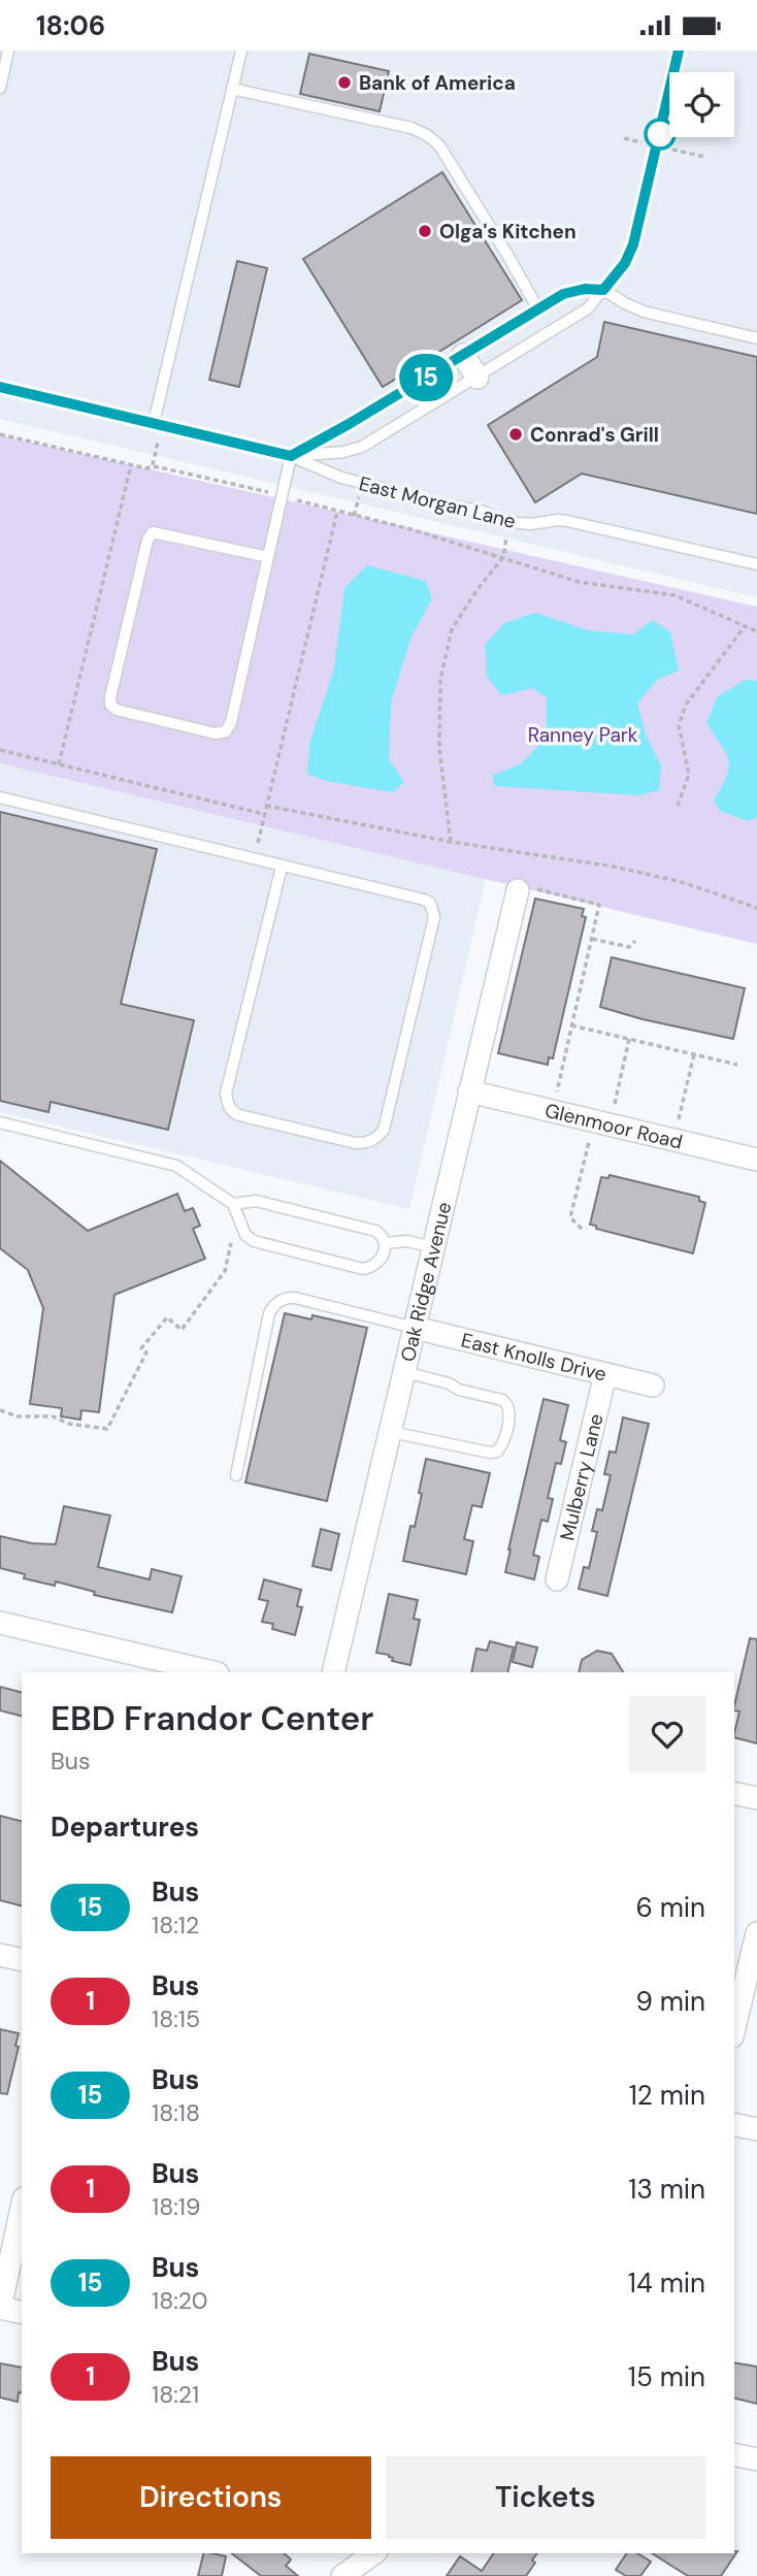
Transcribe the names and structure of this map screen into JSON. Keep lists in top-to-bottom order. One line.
{"streets":{"street":["Glenmoor Road","Oak Ridge Avenue","East Knolls Drive","Mulberry Lane"],"lane":["East Morgan Lane"]},"crossings":[["Glenmoor Road","Oak Ridge Avenue"],["Oak Ridge Avenue","East Knolls Drive"],["East Knolls Drive","Mulberry Lane"]],"parks":["Ranney Park"],"places":["Bank of America","Olga's Kitchen","Conrad's Grill"],"lines":["bus line 15"],"page":{"status":"18:06","on_map":"15","heading":[["EBD Frandor Center","Bus"],"Departures"],"list":[{"mark":"15","name":"Bus","note":"18:12","value":"6 min"},{"mark":"1","name":"Bus","note":"18:15","value":"9 min"},{"mark":"15","name":"Bus","note":"18:18","value":"12 min"},{"mark":"1","name":"Bus","note":"18:19","value":"13 min"},{"mark":"15","name":"Bus","note":"18:20","value":"14 min"},{"mark":"1","name":"Bus","note":"18:21","value":"15 min"}],"buttons":["Directions","Tickets"]}}
